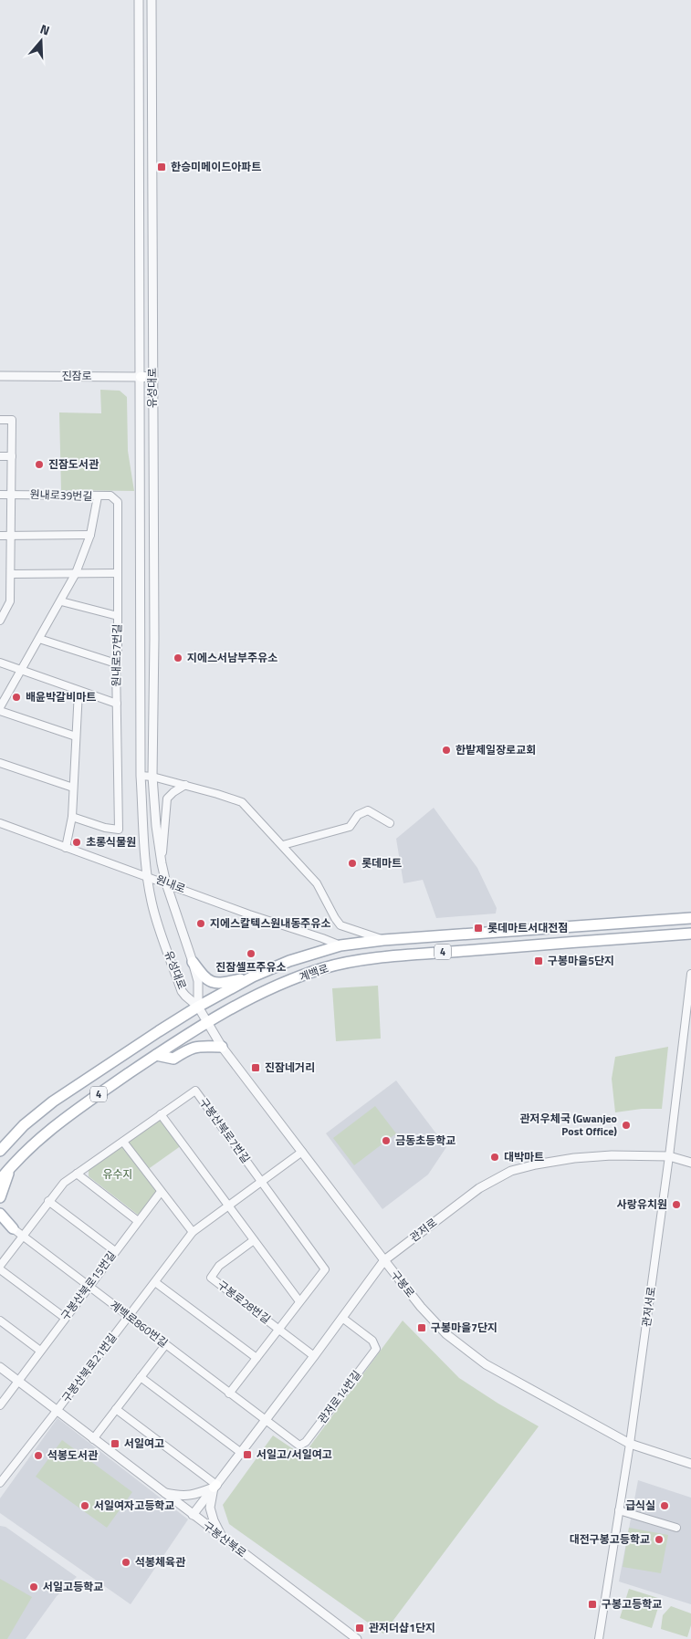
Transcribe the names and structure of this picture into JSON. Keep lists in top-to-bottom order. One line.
{"streets":{"main road":["진잠로","4","계백로"],"street":["유성대로","원내로39번길","원내로57번길","원내로","구봉산북로7번길","관저로","구봉로","구봉산북로15번길","구봉로28번길","관저서로","계백로860번길","구봉산북로21번길","관저로14번길","구봉산북로"]},"crossings":[["진잠로","유성대로"],["유성대로","원내로"],["유성대로","계백로"],["유성대로","구봉로"],["원내로39번길","원내로57번길"],["원내로","계백로"],["계백로","구봉로"],["구봉산북로7번길","구봉산북로15번길"],["구봉산북로7번길","구봉로28번길"],["구봉산북로7번길","계백로860번길"],["구봉산북로7번길","구봉산북로21번길"],["관저로","구봉로"],["관저로","구봉로28번길"],["관저로","관저서로"],["관저로","계백로860번길"],["관저로","관저로14번길"],["관저로","구봉산북로"],["구봉로","관저서로"],["구봉로","구봉산북로21번길"],["구봉산북로15번길","계백로860번길"],["구봉산북로15번길","구봉산북로"],["구봉로28번길","계백로860번길"],["구봉로28번길","구봉산북로21번길"],["계백로860번길","구봉산북로21번길"],["계백로860번길","관저로14번길"],["구봉산북로21번길","구봉산북로"]],"parks":["유수지"],"places":{"transit":["한승미메이드아파트","롯데마트서대전점","구봉마을5단지","진잠네거리","구봉마을7단지","서일여고","서일고/서일여고","구봉고등학교","관저더샵1단지"],"other":["진잠도서관","지에스서남부주유소","배윤박갈비마트","한밭제일장로교회","초롱식물원","롯데마트","지에스칼텍스원내동주유소","진잠셀프주유소","관저우체국 (Gwanjeo Post Office)","금동초등학교","대박마트","사랑유치원","석봉도서관","서일여자고등학교","급식실","대전구봉고등학교","석봉체육관","서일고등학교"]},"north":"top"}
